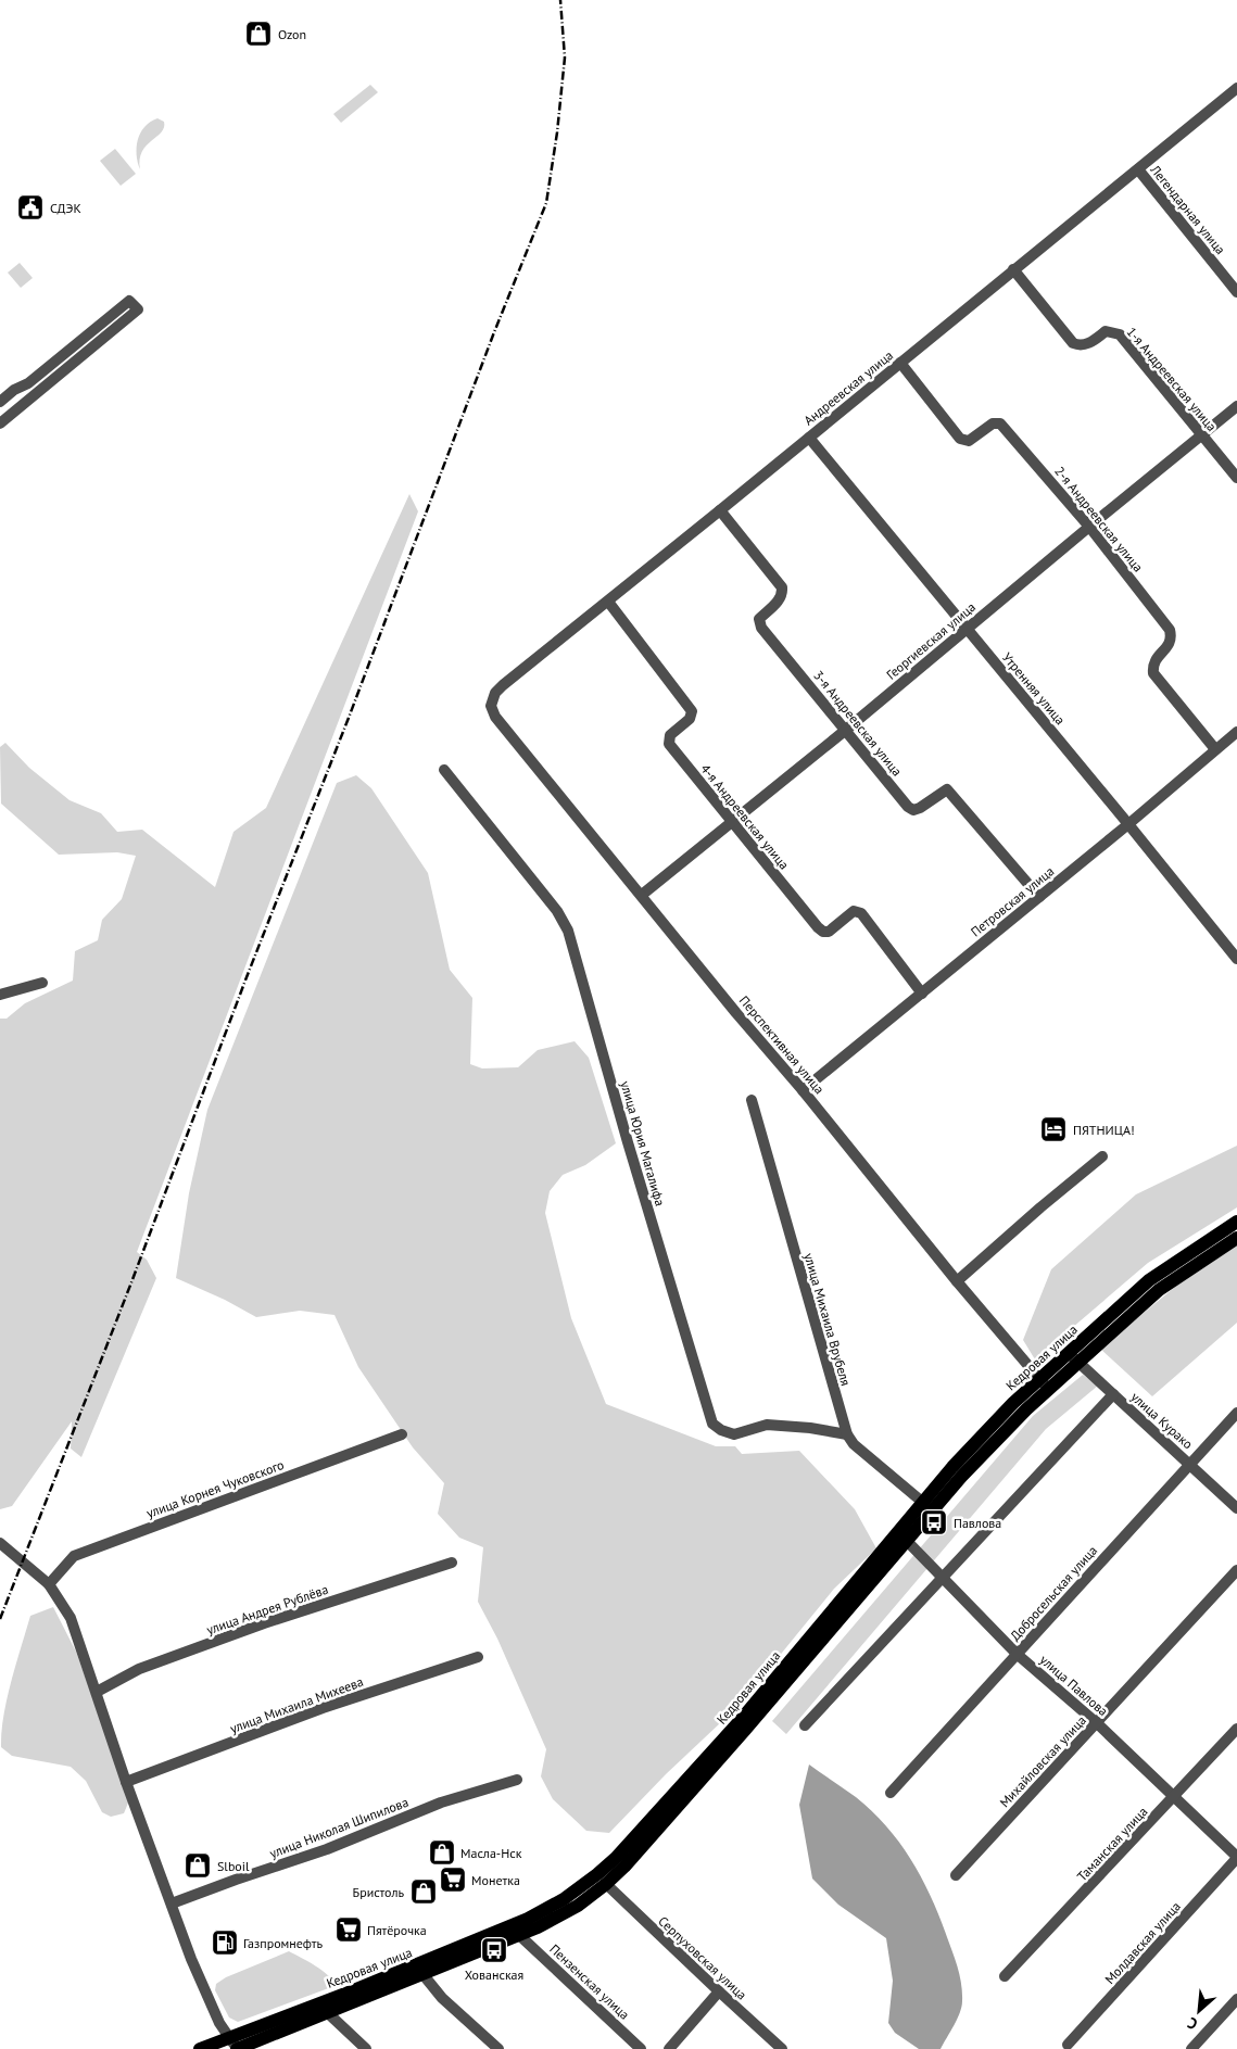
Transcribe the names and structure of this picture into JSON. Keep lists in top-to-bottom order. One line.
{"streets":{"main road":["Кедровая улица"],"street":["Легендарная улица","1-я Андреевская улица","Андреевская улица","2-я Андреевская улица","Георгиевская улица","Утренняя улица","3-я Андреевская улица","4-я Андреевская улица","Петровская улица","Перспективная улица","улица Юрия Магалифа","улица Михаила Врубеля","улица Курако","улица Корнея Чуковского","Добросельская улица","улица Андрея Рублёва","улица Павлова","улица Михаила Михеева","Михайловская улица","улица Николая Шипилова","Таманская улица","Молдавская улица","Серпуховская улица","Пензенская улица"]},"crossings":[["Легендарная улица","Андреевская улица"],["1-я Андреевская улица","Андреевская улица"],["1-я Андреевская улица","Георгиевская улица"],["Андреевская улица","2-я Андреевская улица"],["Андреевская улица","Утренняя улица"],["Андреевская улица","3-я Андреевская улица"],["Андреевская улица","4-я Андреевская улица"],["Андреевская улица","Перспективная улица"],["2-я Андреевская улица","Георгиевская улица"],["2-я Андреевская улица","Петровская улица"],["Георгиевская улица","Утренняя улица"],["Георгиевская улица","3-я Андреевская улица"],["Георгиевская улица","4-я Андреевская улица"],["Георгиевская улица","Перспективная улица"],["Утренняя улица","Петровская улица"],["3-я Андреевская улица","Петровская улица"],["4-я Андреевская улица","Петровская улица"],["Петровская улица","Перспективная улица"],["Перспективная улица","Кедровая улица"],["улица Юрия Магалифа","улица Михаила Врубеля"],["улица Михаила Врубеля","Кедровая улица"],["Кедровая улица","улица Курако"],["Кедровая улица","улица Павлова"],["Кедровая улица","Серпуховская улица"],["Кедровая улица","Пензенская улица"],["улица Курако","Добросельская улица"],["Добросельская улица","улица Павлова"],["улица Павлова","Михайловская улица"],["улица Павлова","Таманская улица"],["улица Павлова","Молдавская улица"]],"places":{"shop":["Ozon","Масла-Нск","Slboil","Бристоль"],"public building":["СДЭК"],"hotel":["ПЯТНИЦА!"],"bus stop":["Павлова","Хованская"],"supermarket":["Монетка","Пятёрочка"],"fuel station":["Газпромнефть"]},"north":"bottom left"}
